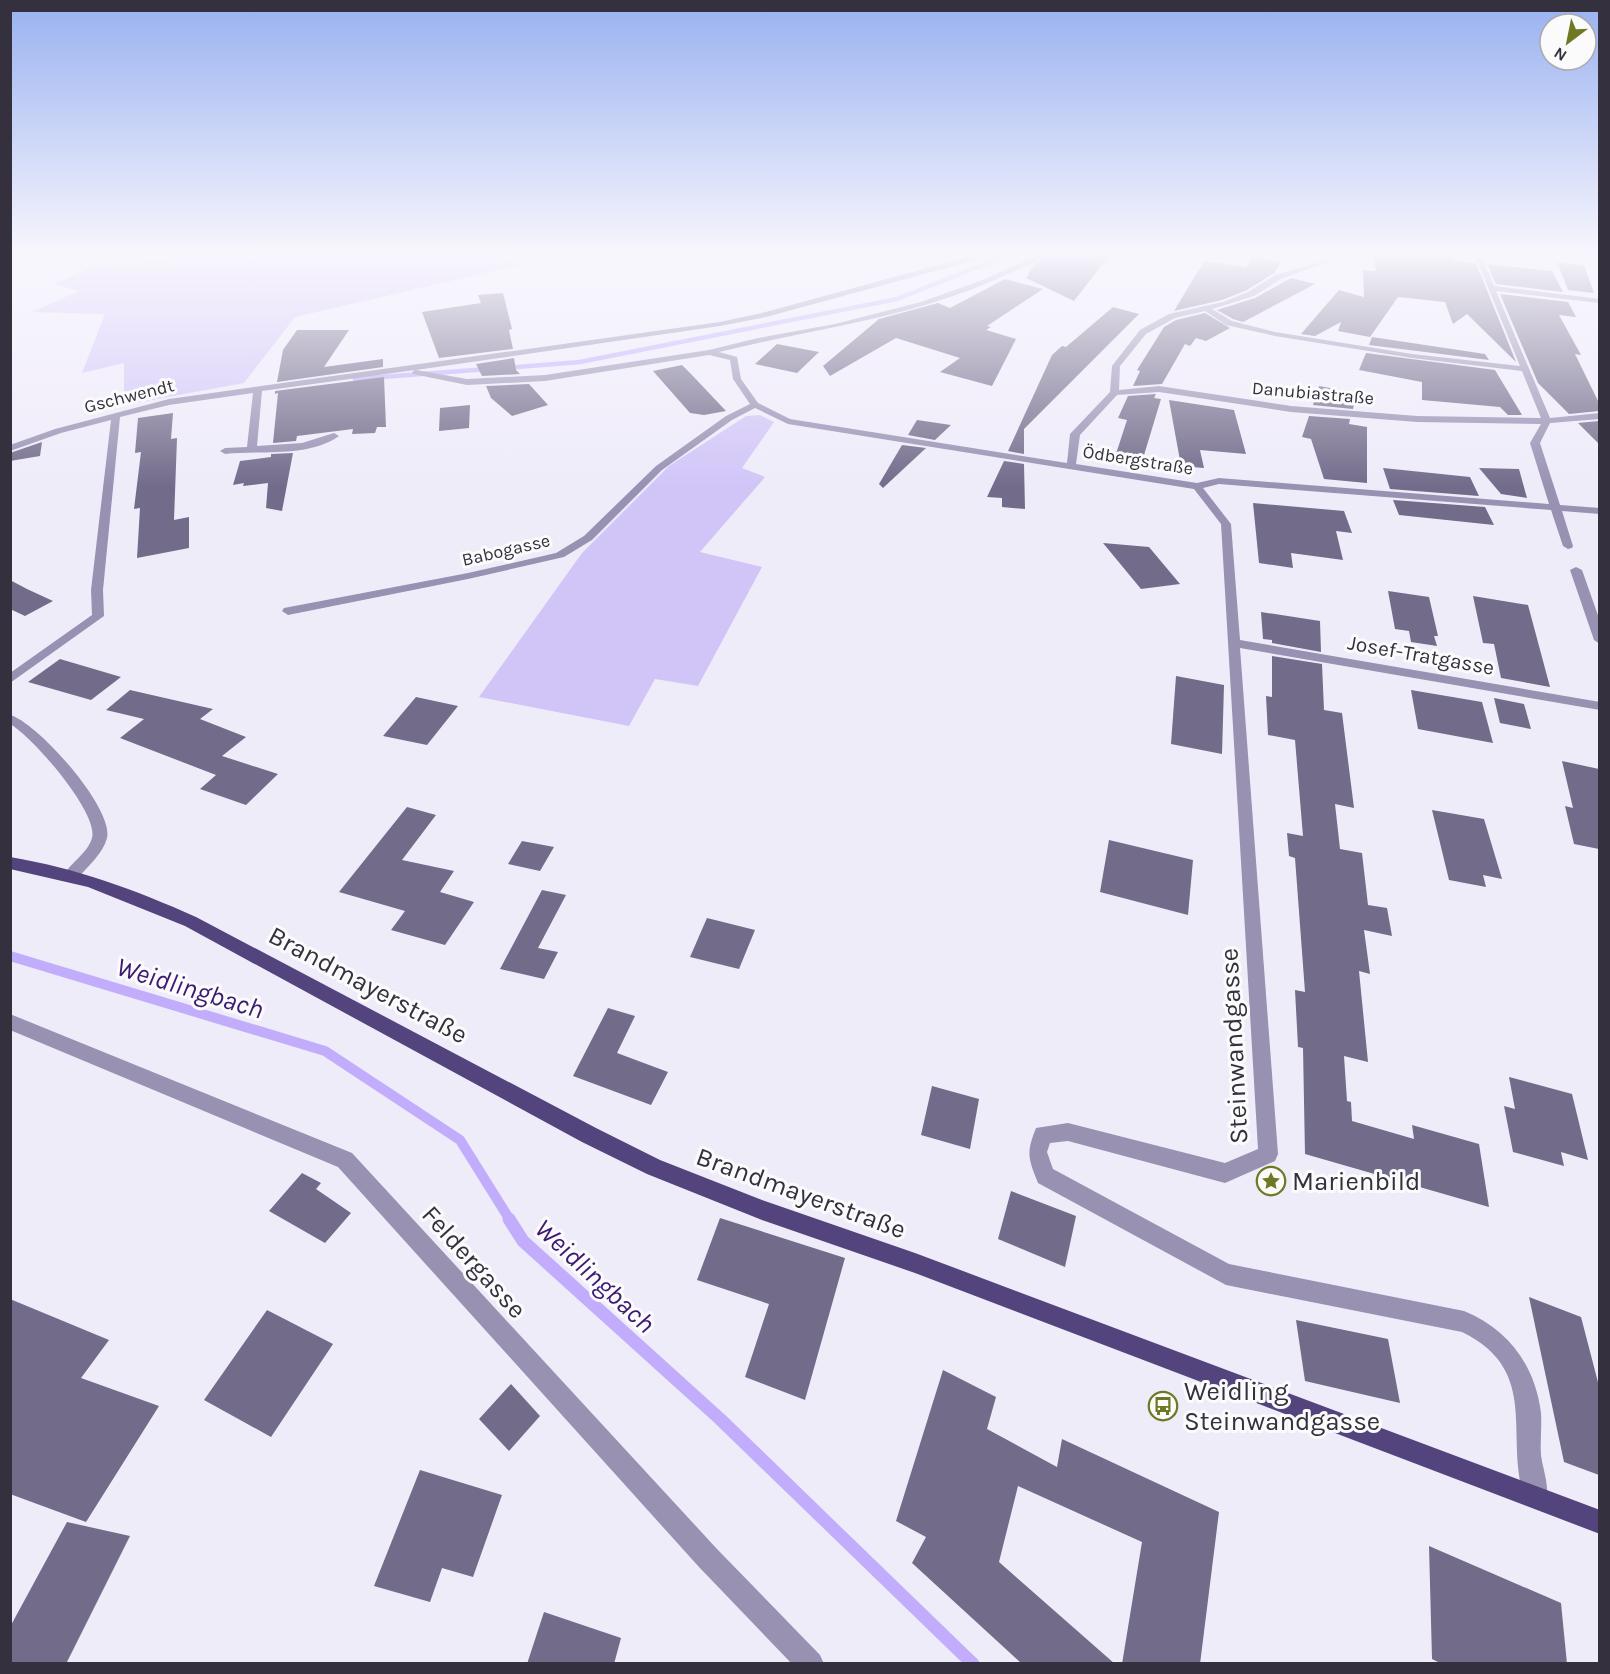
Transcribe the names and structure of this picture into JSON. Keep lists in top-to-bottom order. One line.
{"streets":{"main road":["Brandmayerstraße"],"street":["Danubiastraße","Gschwendt","Ödbergstraße","Babogasse","Josef-Tratgasse","Steinwandgasse","Feldergasse"]},"crossings":[["Gschwendt","Ödbergstraße"],["Ödbergstraße","Babogasse"],["Ödbergstraße","Steinwandgasse"],["Josef-Tratgasse","Steinwandgasse"],["Brandmayerstraße","Steinwandgasse"]],"water":["Weidlingbach"],"places":{"place":["Marienbild"],"bus stop":["Weidling Steinwandgasse"]},"north":"bottom left"}
